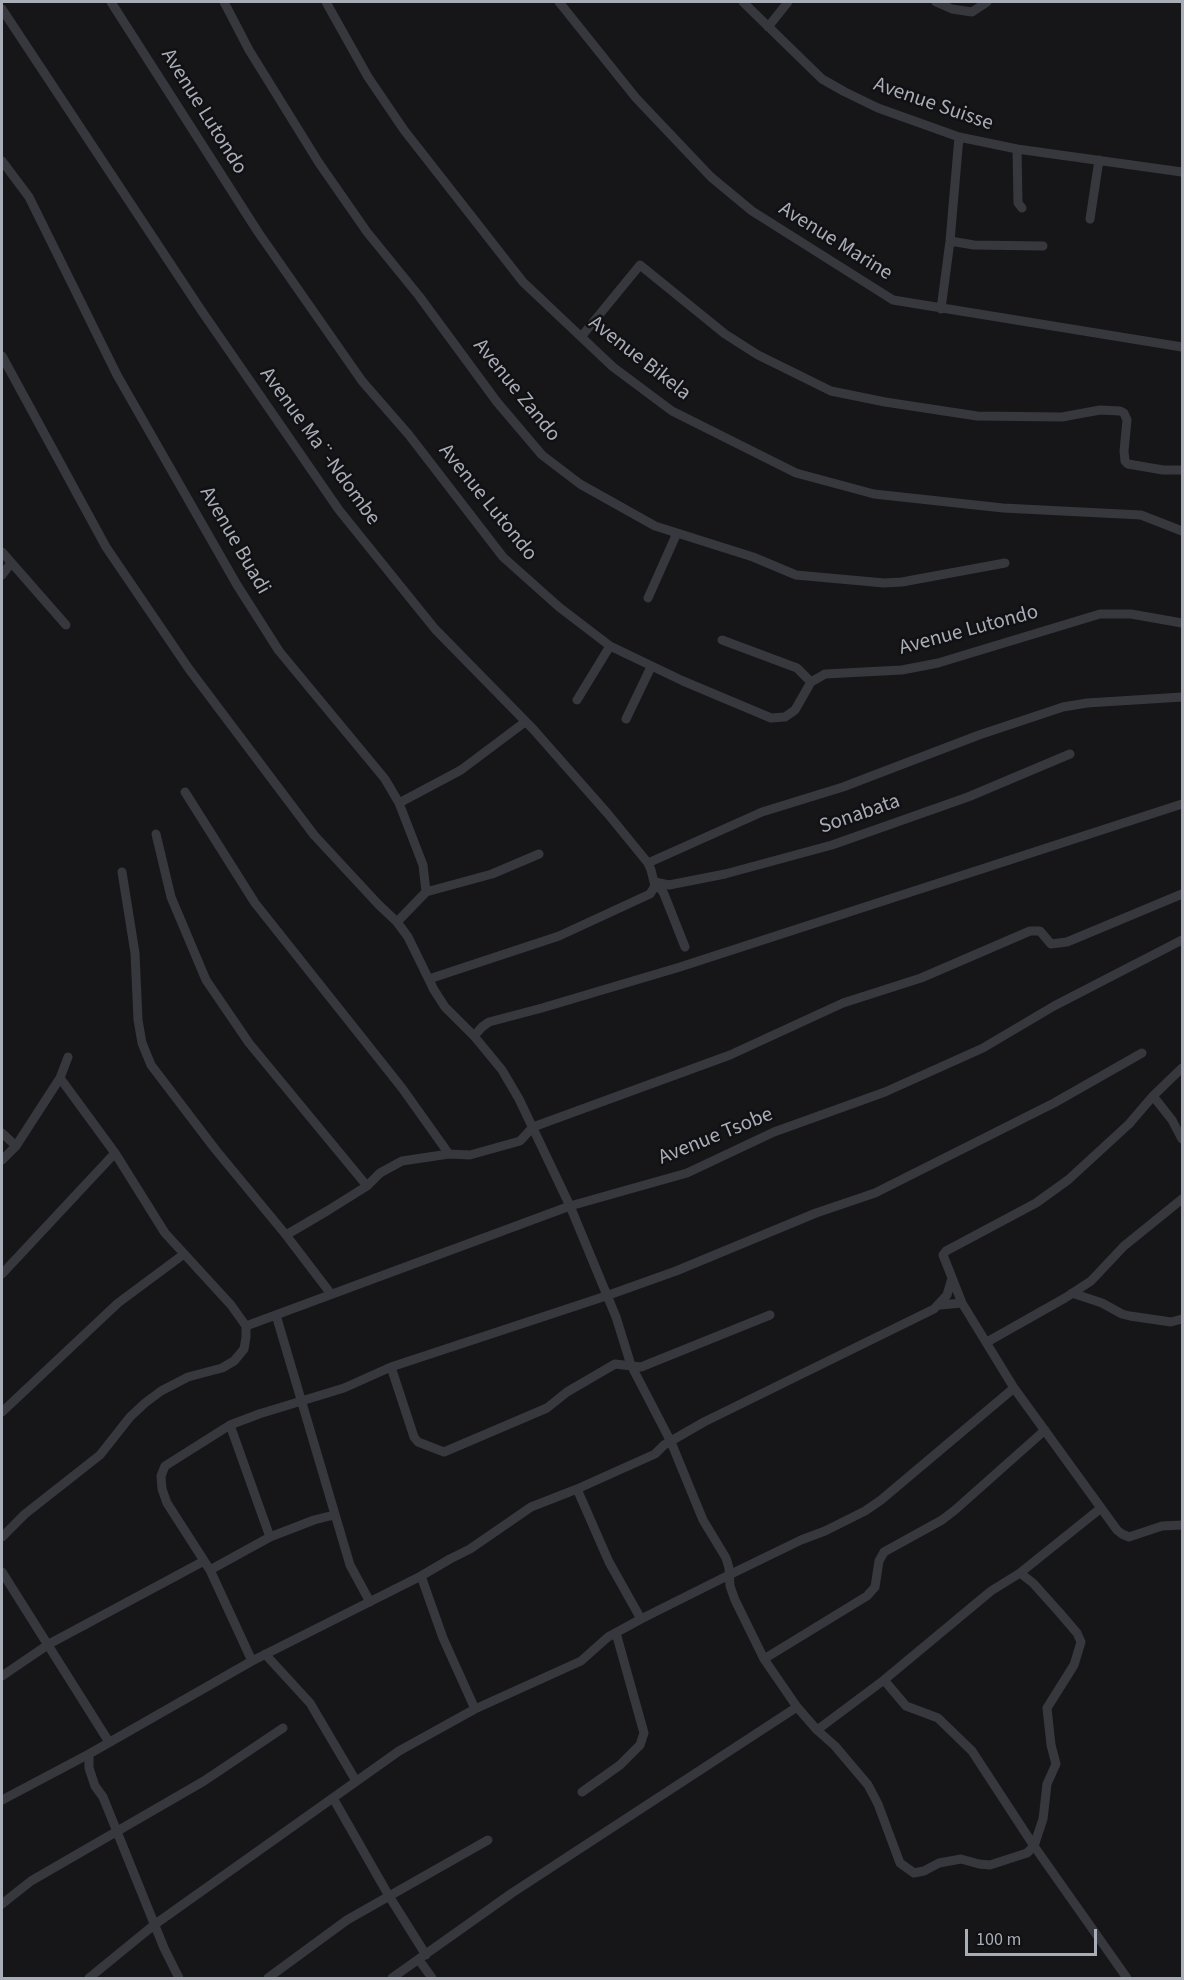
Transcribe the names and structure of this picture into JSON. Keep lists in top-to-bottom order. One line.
{"streets":{"street":["Avenue Suisse","Avenue Lutondo","Avenue Marine","Avenue Bikela","Avenue Zando","Avenue Ma¨-Ndombe","Avenue Buadi","Sonabata","Avenue Tsobe"]},"scale_bar":"100 m"}
